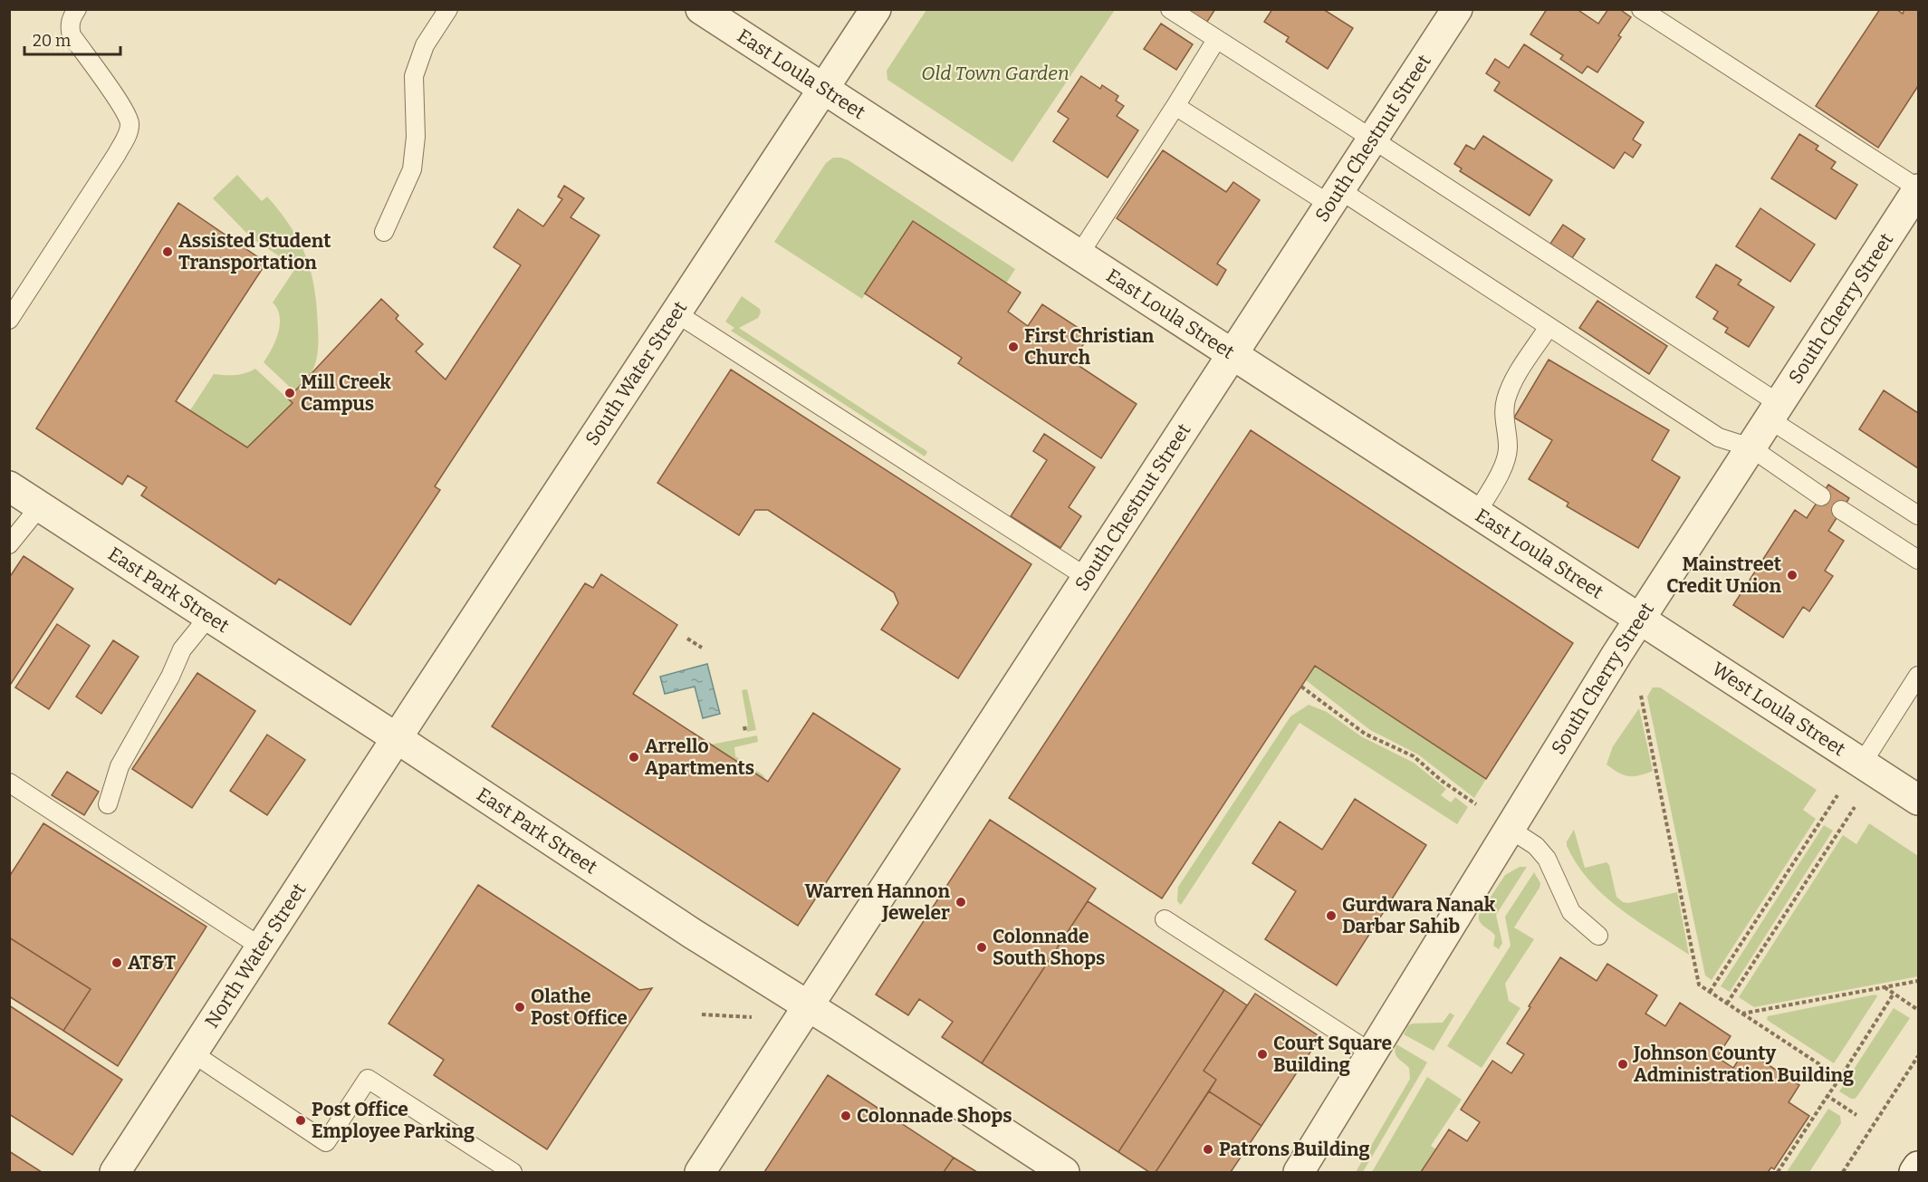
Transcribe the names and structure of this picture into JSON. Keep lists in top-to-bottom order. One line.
{"streets":{"street":["East Loula Street","South Chestnut Street","South Cherry Street","South Water Street","East Park Street","West Loula Street","North Water Street"]},"crossings":[["East Loula Street","South Chestnut Street"],["East Loula Street","South Cherry Street"],["East Loula Street","South Water Street"],["East Loula Street","West Loula Street"],["South Chestnut Street","East Park Street"],["South Cherry Street","West Loula Street"],["South Water Street","East Park Street"],["South Water Street","North Water Street"],["East Park Street","North Water Street"]],"parks":["Old Town Garden"],"places":["Assisted Student Transportation","First Christian Church","Mill Creek Campus","Mainstreet Credit Union","Arrello Apartments","Warren Hannon Jeweler","Gurdwara Nanak Darbar Sahib","Colonnade South Shops","AT&T","Olathe Post Office","Court Square Building","Johnson County Administration Building","Colonnade Shops","Post Office Employee Parking","Patrons Building"],"scale_bar":"20 m"}
